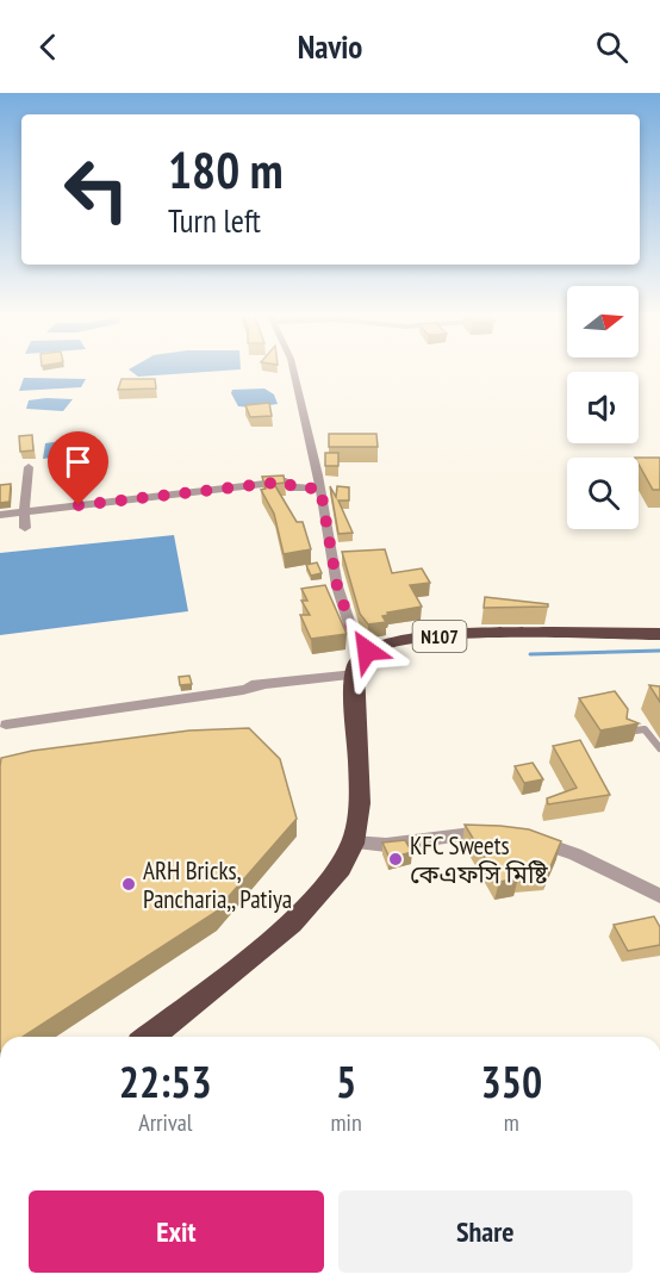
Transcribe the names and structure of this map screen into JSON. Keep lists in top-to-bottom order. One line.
{"streets":{"highway":["N107"]},"places":["KFC Sweets কেএফসি মিষ্টি","ARH Bricks, Pancharia,, Patiya"],"north":"right","page":{"header":"Navio","turn":["180 m","Turn left"],"eta":["22:53","Arrival","5","min","350","m"],"buttons":["Exit","Share"]}}
